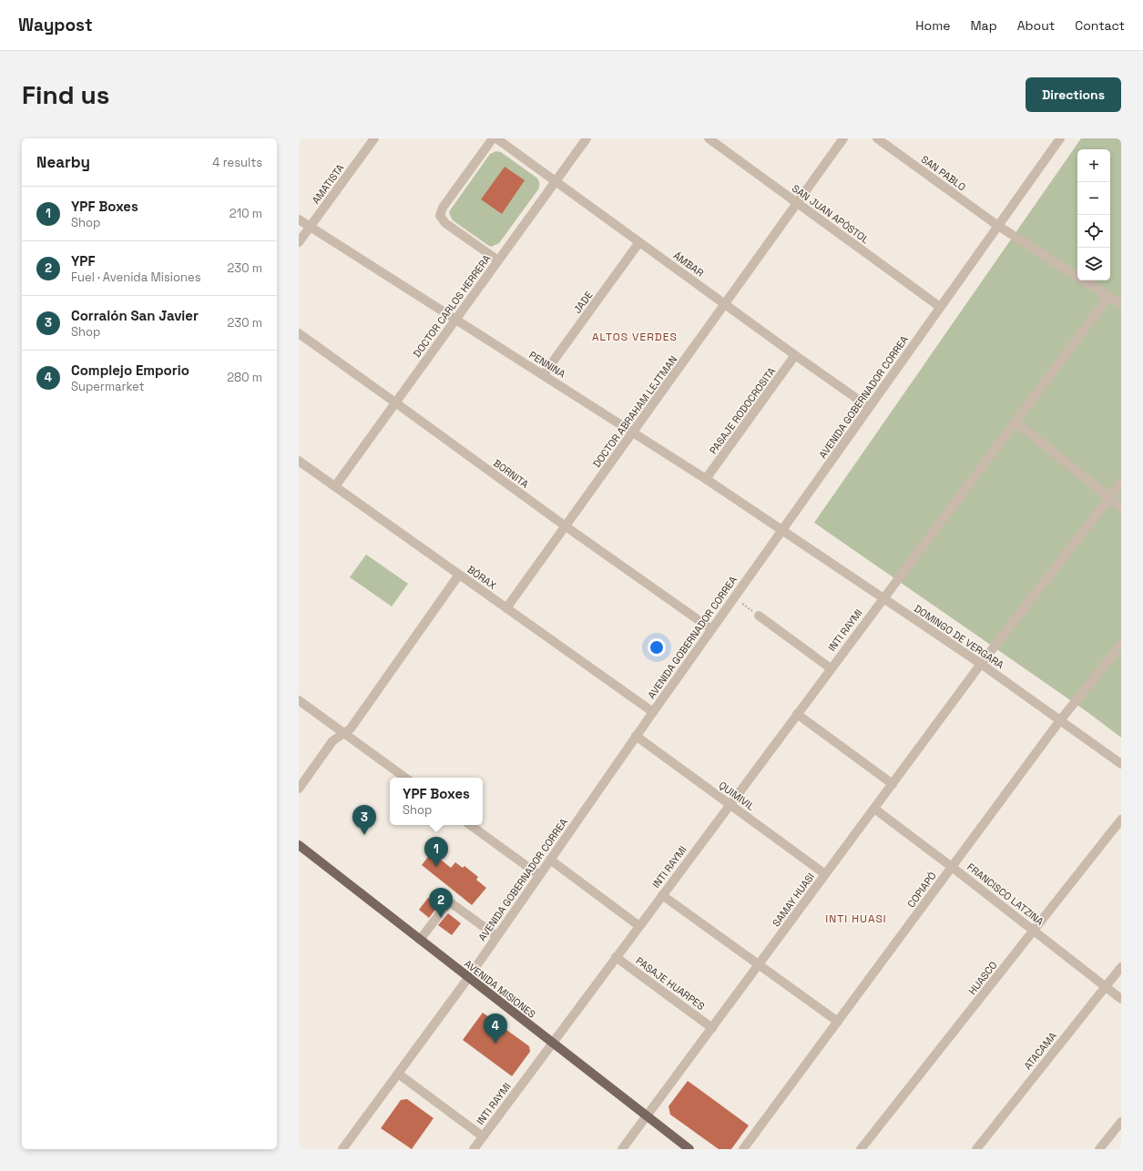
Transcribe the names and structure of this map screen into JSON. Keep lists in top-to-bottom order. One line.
{"streets":{"main road":["AVENIDA MISIONES"],"street":["SAN PABLO","AMATISTA","SAN JUAN APÓSTOL","ÁMBAR","JADE","DOCTOR CARLOS HERRERA","PENNINA","AVENIDA GOBERNADOR CORREA","PASAJE RODOCROSITA","DOCTOR ABRAHAM LEJTMAN","BORNITA","BÓRAX","INTI RAYMI","DOMINGO DE VERGARA","QUIMIVIL","COPIAPÓ","FRANCISCO LATZINA","SAMAY HUASI","HUASCO","PASAJE HUARPES","ATACAMA"]},"crossings":[["SAN PABLO","AVENIDA GOBERNADOR CORREA"],["SAN PABLO","INTI RAYMI"],["AMATISTA","PENNINA"],["SAN JUAN APÓSTOL","AVENIDA GOBERNADOR CORREA"],["SAN JUAN APÓSTOL","DOCTOR ABRAHAM LEJTMAN"],["ÁMBAR","JADE"],["ÁMBAR","DOCTOR CARLOS HERRERA"],["ÁMBAR","AVENIDA GOBERNADOR CORREA"],["ÁMBAR","PASAJE RODOCROSITA"],["ÁMBAR","DOCTOR ABRAHAM LEJTMAN"],["JADE","PENNINA"],["DOCTOR CARLOS HERRERA","PENNINA"],["DOCTOR CARLOS HERRERA","BORNITA"],["DOCTOR CARLOS HERRERA","BÓRAX"],["PENNINA","AVENIDA GOBERNADOR CORREA"],["PENNINA","PASAJE RODOCROSITA"],["PENNINA","DOCTOR ABRAHAM LEJTMAN"],["PENNINA","DOMINGO DE VERGARA"],["AVENIDA GOBERNADOR CORREA","BORNITA"],["AVENIDA GOBERNADOR CORREA","BÓRAX"],["AVENIDA GOBERNADOR CORREA","DOMINGO DE VERGARA"],["AVENIDA GOBERNADOR CORREA","QUIMIVIL"],["AVENIDA GOBERNADOR CORREA","AVENIDA MISIONES"],["DOCTOR ABRAHAM LEJTMAN","BORNITA"],["DOCTOR ABRAHAM LEJTMAN","BÓRAX"],["INTI RAYMI","DOMINGO DE VERGARA"],["INTI RAYMI","QUIMIVIL"],["INTI RAYMI","PASAJE HUARPES"],["INTI RAYMI","AVENIDA MISIONES"],["DOMINGO DE VERGARA","COPIAPÓ"],["DOMINGO DE VERGARA","SAMAY HUASI"],["QUIMIVIL","SAMAY HUASI"],["COPIAPÓ","FRANCISCO LATZINA"],["FRANCISCO LATZINA","SAMAY HUASI"],["FRANCISCO LATZINA","HUASCO"],["FRANCISCO LATZINA","ATACAMA"],["SAMAY HUASI","PASAJE HUARPES"],["SAMAY HUASI","AVENIDA MISIONES"]],"districts":["ALTOS VERDES","INTI HUASI"],"page":{"header":"Waypost","nav":["Home","Map","About","Contact"],"buttons":"Directions","title":"Find us","heading":["Nearby","4 results"],"map_buttons":["+","−"],"list":[{"mark":"1","name":"YPF Boxes","note":"Shop","value":"210 m"},{"mark":"2","name":"YPF","note":"Fuel · Avenida Misiones","value":"230 m"},{"mark":"3","name":"Corralón San Javier","note":"Shop","value":"230 m"},{"mark":"4","name":"Complejo Emporio","note":"Supermarket","value":"280 m"}],"popup":["YPF Boxes","Shop"],"pins":["3","1","2","4"]}}
